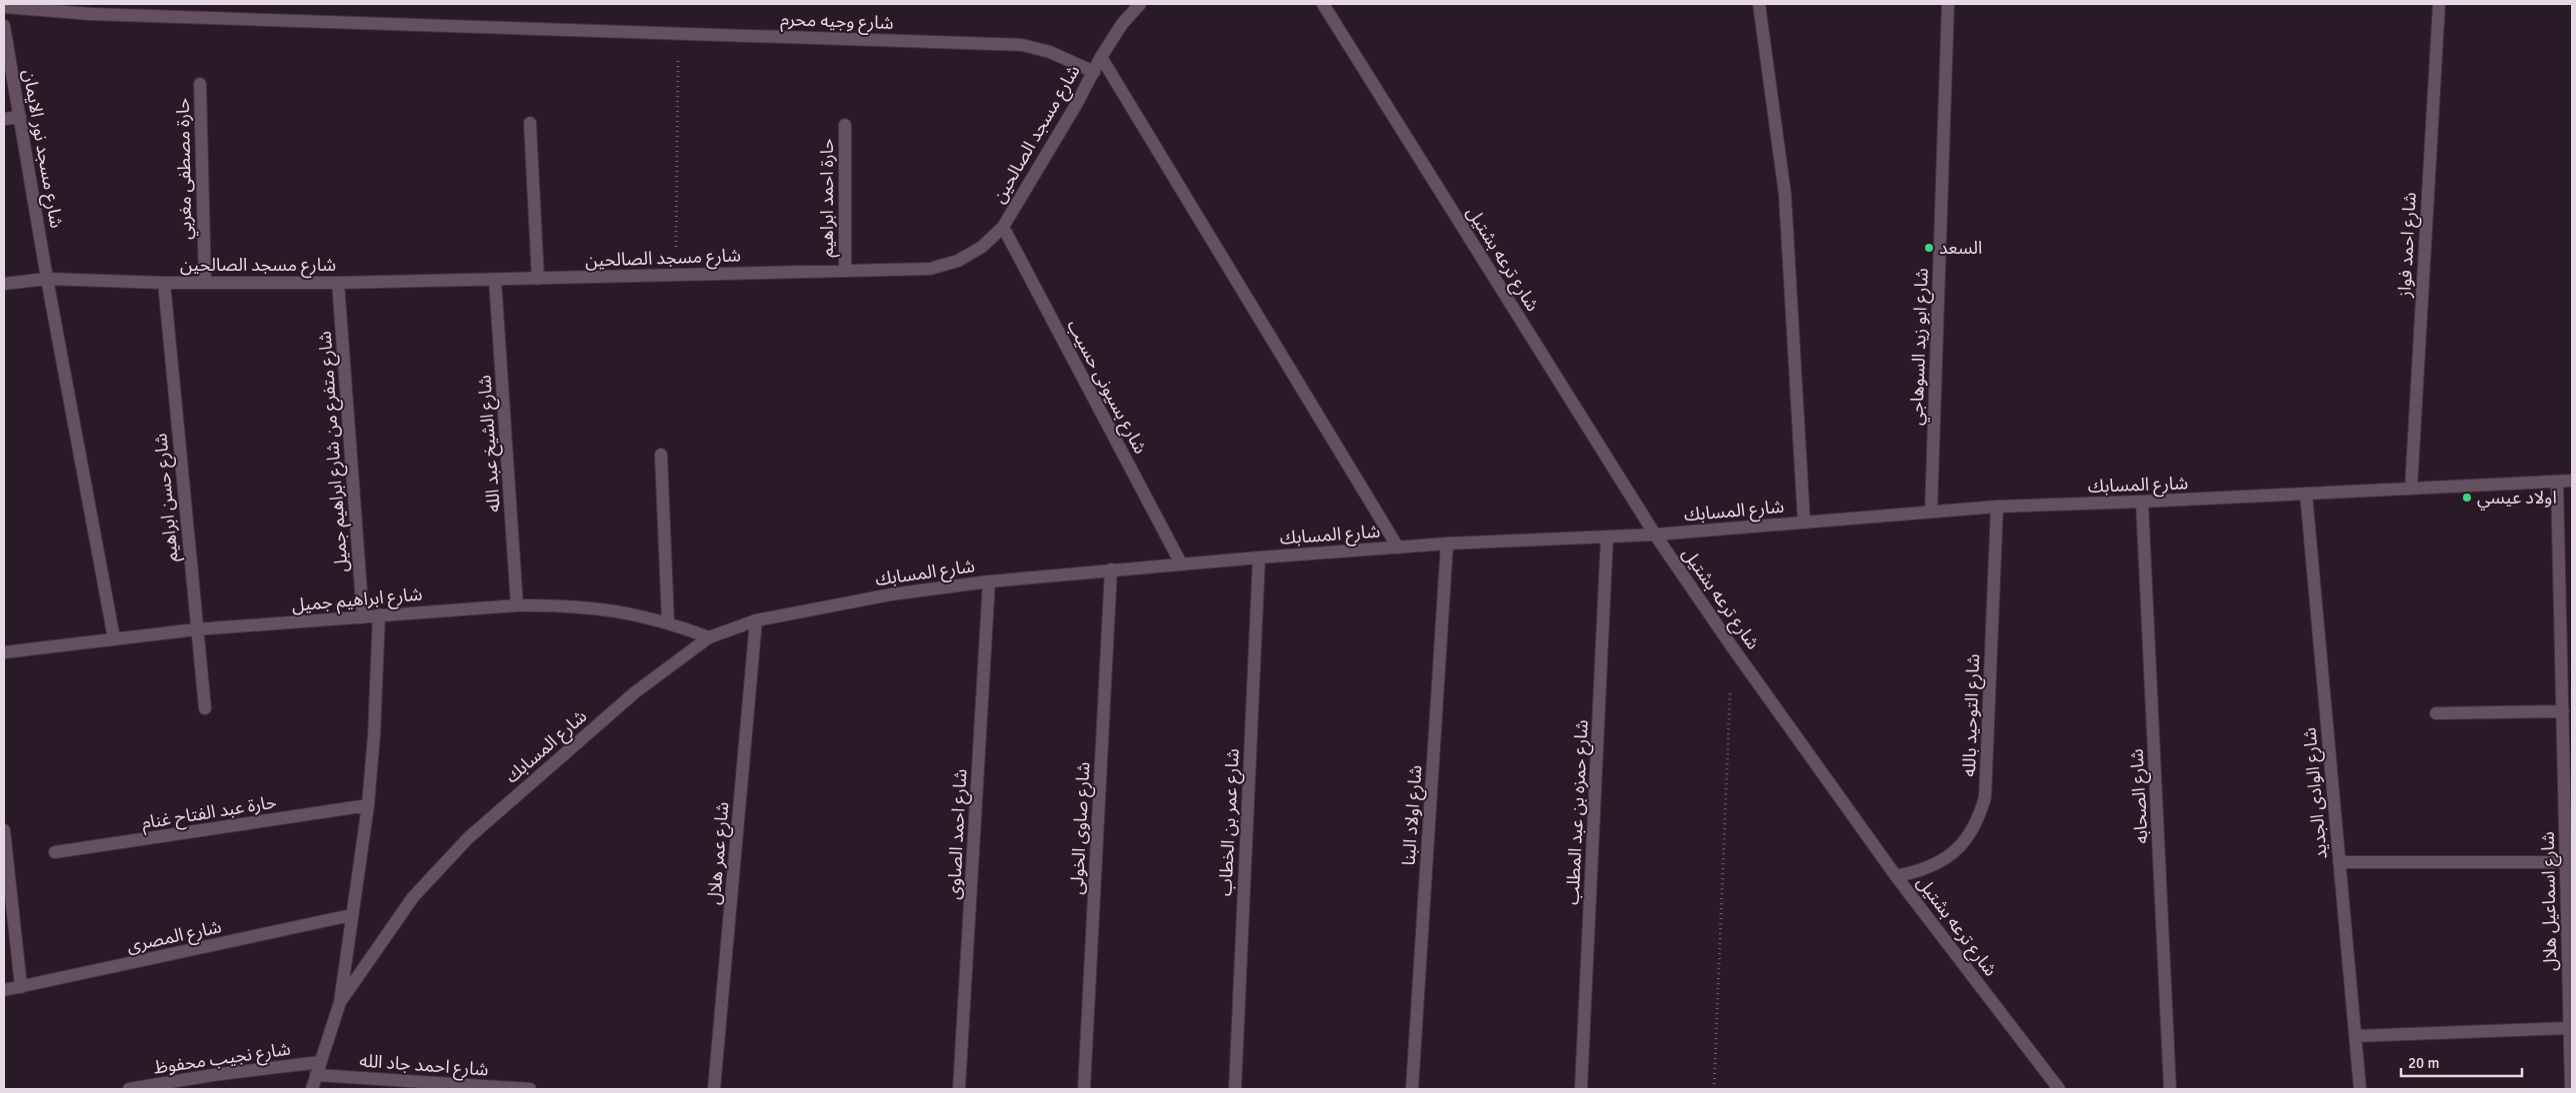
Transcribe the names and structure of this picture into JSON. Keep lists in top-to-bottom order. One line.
{"streets":{"street":["شارع وجيه محرم","شارع مسجد الصالحين","شارع مسجد نور الايمان","حارة مصطفى مغربي","حارة احمد ابراهيم","شارع احمد فواز","شارع ترعه بشتيل","شارع ابو زيد السوهاجي","شارع بسيونى حسيب","شارع الشيخ عبد الله","شارع متفرع من شارع ابراهيم جميل","شارع المسابك","شارع حسن ابراهيم","شارع ابراهيم جميل","شارع التوحيد بالله","شارع الوادى الجديد","شارع الصحابه","حارة عبد الفتاح غنام","شارع حمزه بن عبد المطلب","شارع اولاد البنا","شارع عمر بن الخطاب","شارع صاوى الخولى","شارع احمد الصاوى","شارع عمر هلال","شارع اسماعيل هلال","شارع المصرى","شارع نجيب محفوظ","شارع احمد جاد الله"]},"crossings":[["شارع وجيه محرم","شارع مسجد الصالحين"],["شارع مسجد الصالحين","شارع مسجد نور الايمان"],["شارع مسجد الصالحين","حارة مصطفى مغربي"],["شارع مسجد الصالحين","حارة احمد ابراهيم"],["شارع مسجد الصالحين","شارع بسيونى حسيب"],["شارع مسجد الصالحين","شارع الشيخ عبد الله"],["شارع مسجد الصالحين","شارع متفرع من شارع ابراهيم جميل"],["شارع مسجد الصالحين","شارع حسن ابراهيم"],["شارع احمد فواز","شارع المسابك"],["شارع ترعه بشتيل","شارع المسابك"],["شارع ترعه بشتيل","شارع التوحيد بالله"],["شارع ابو زيد السوهاجي","شارع المسابك"],["شارع بسيونى حسيب","شارع المسابك"],["شارع الشيخ عبد الله","شارع ابراهيم جميل"],["شارع متفرع من شارع ابراهيم جميل","شارع ابراهيم جميل"],["شارع المسابك","شارع ابراهيم جميل"],["شارع المسابك","شارع التوحيد بالله"],["شارع المسابك","شارع الوادى الجديد"],["شارع المسابك","شارع الصحابه"],["شارع المسابك","شارع حمزه بن عبد المطلب"],["شارع المسابك","شارع اولاد البنا"],["شارع المسابك","شارع عمر بن الخطاب"],["شارع المسابك","شارع صاوى الخولى"],["شارع المسابك","شارع احمد الصاوى"],["شارع المسابك","شارع عمر هلال"],["شارع المسابك","شارع اسماعيل هلال"],["شارع المسابك","شارع نجيب محفوظ"],["شارع المسابك","شارع احمد جاد الله"],["شارع حسن ابراهيم","شارع ابراهيم جميل"]],"places":["السعد","اولاد عيسي"],"scale_bar":"20 m"}
